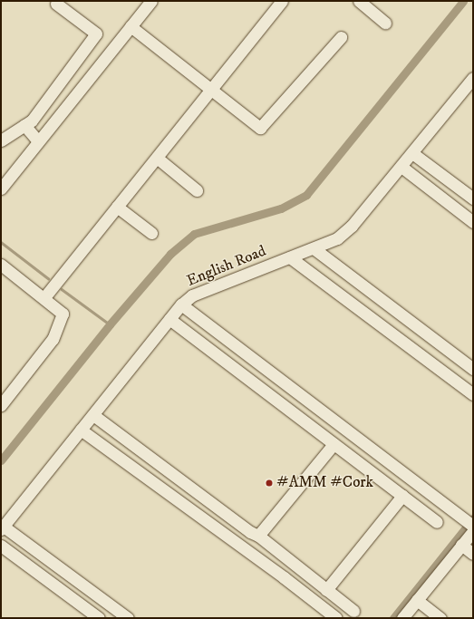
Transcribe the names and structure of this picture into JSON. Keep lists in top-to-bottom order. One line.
{"streets":{"street":["English Road"]},"places":["#AMM #Cork"]}
